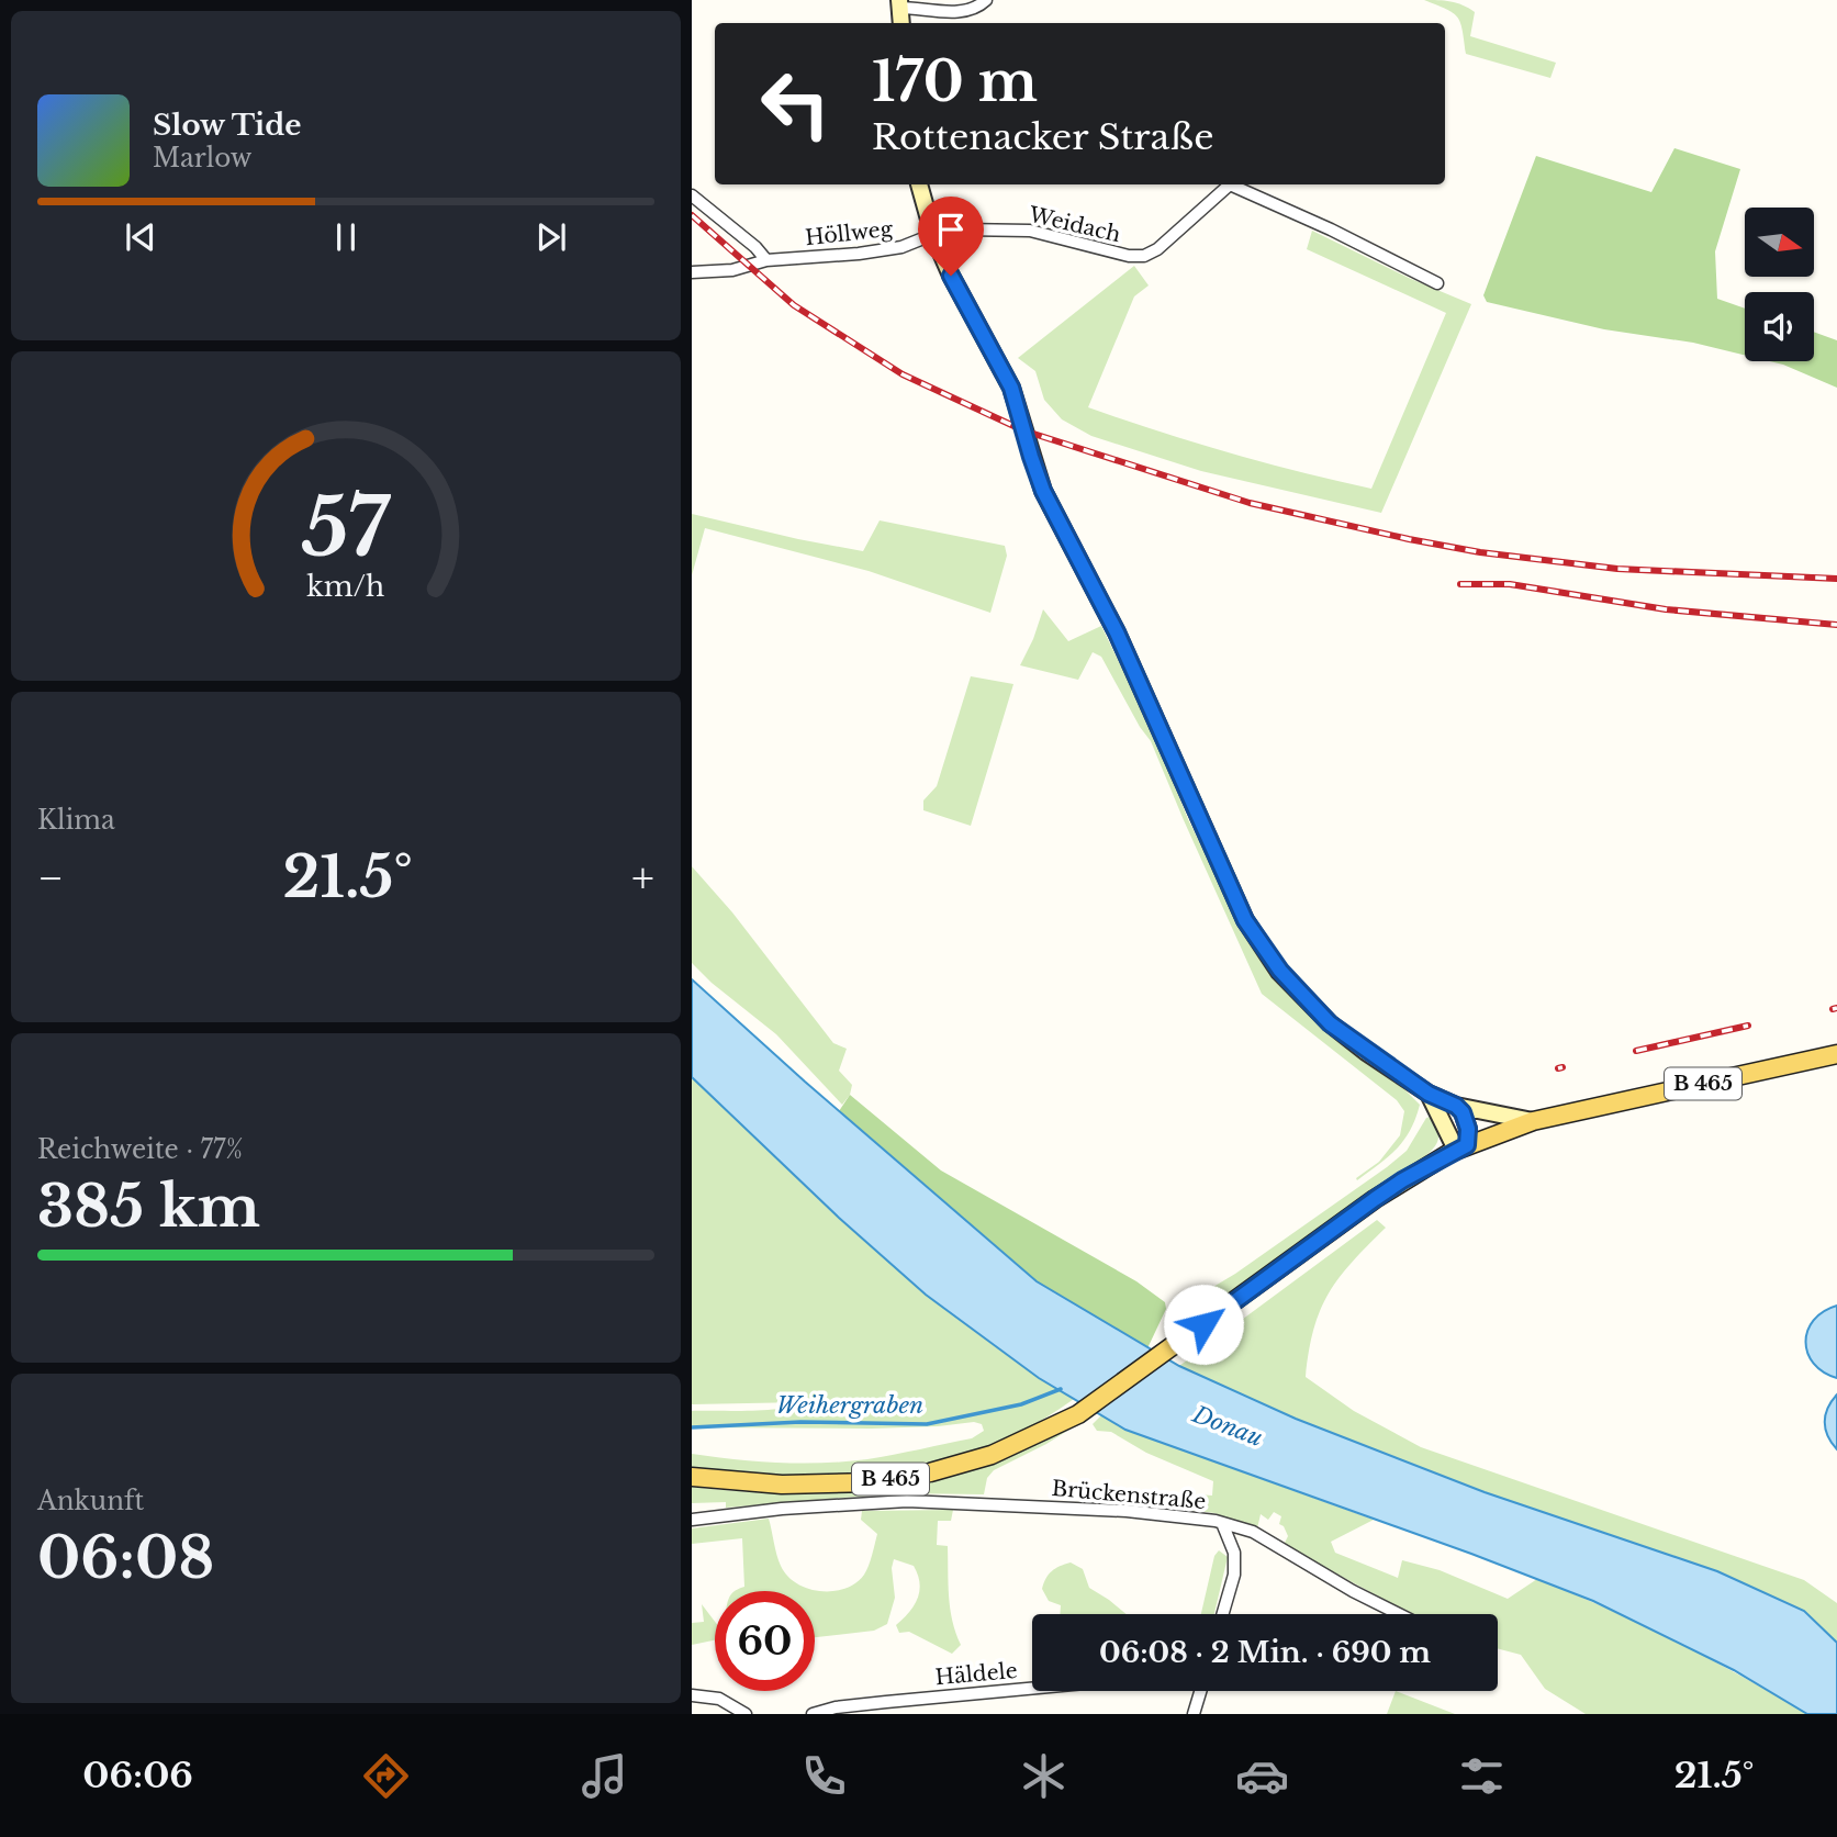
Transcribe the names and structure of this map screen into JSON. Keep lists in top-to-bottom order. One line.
{"streets":{"main road":["B 465"],"street":["Weidach","Höllweg","Brückenstraße","Häldele"]},"crossings":[["Weidach","Höllweg"]],"water":["Weihergraben","Donau"],"north":"right","page":{"turn":["170 m","Rottenacker Straße"],"song":["Slow Tide","Marlow"],"tile":["Klima",["Reichweite · 77%","385 km"],["Ankunft","06:08"]],"heat":["−","21.5°","+"],"limit":"60","trip":"06:08 · 2 Min. · 690 m","tabs":["06:06","21.5°"],"gauge":["57","km/h"]}}
